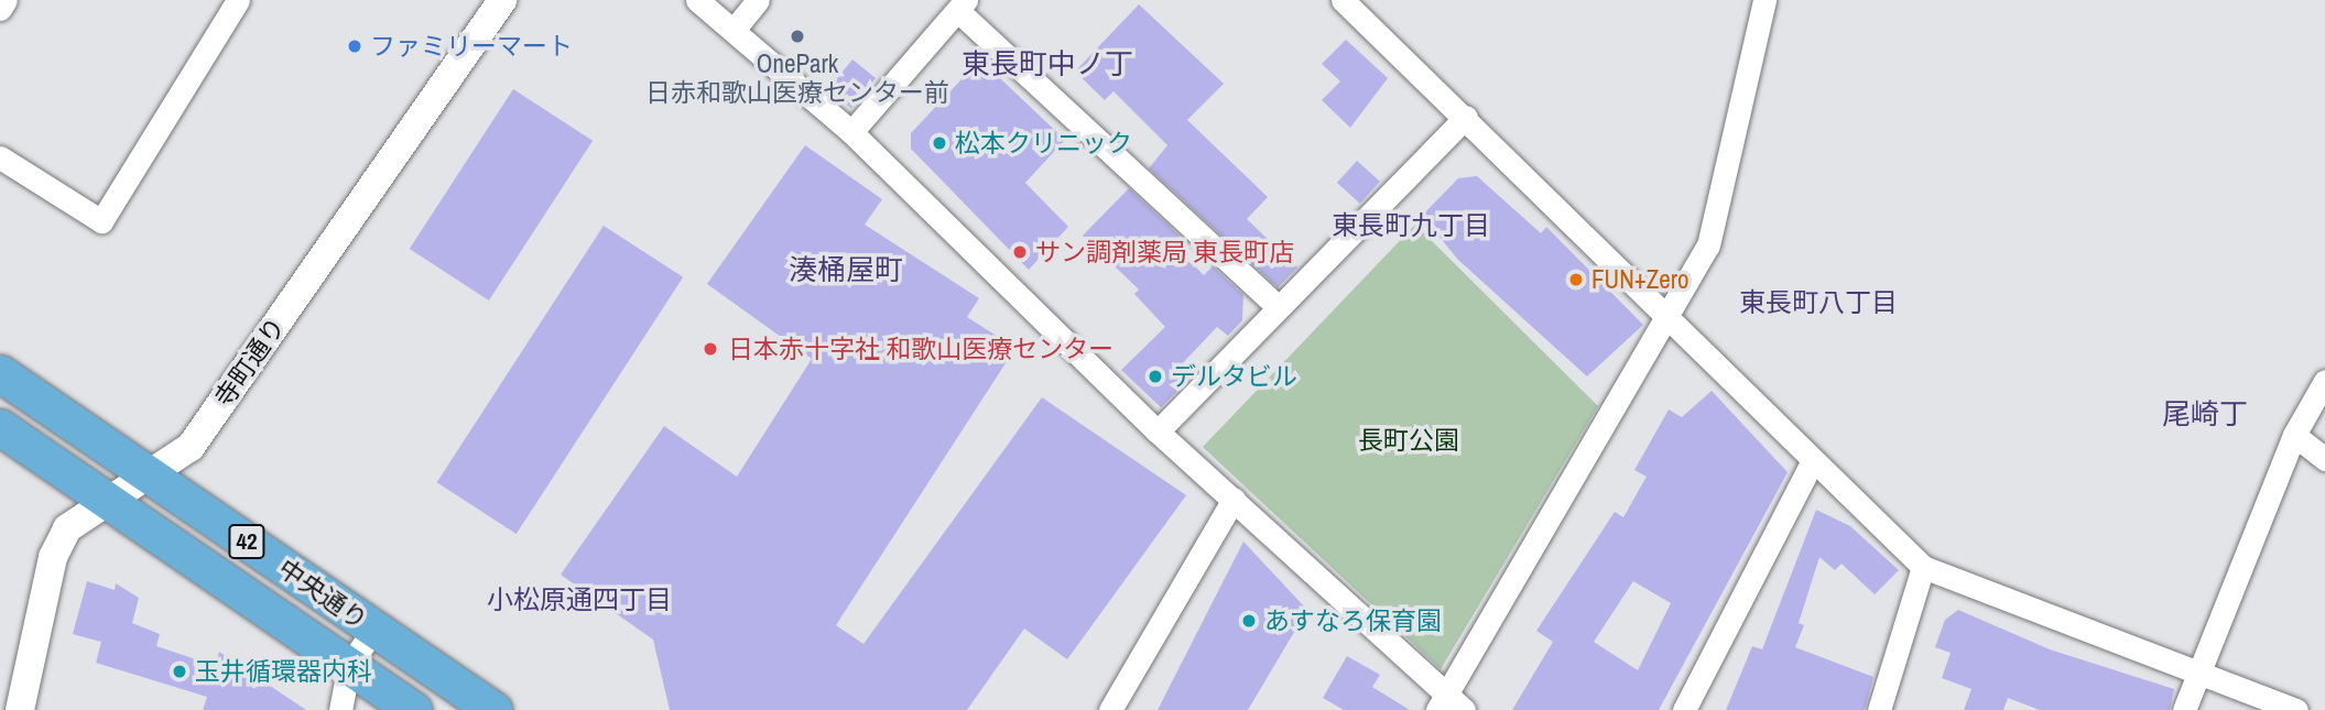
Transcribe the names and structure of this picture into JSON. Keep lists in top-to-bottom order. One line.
{"streets":{"highway":["42","中央通り"],"street":["寺町通り"]},"crossings":[["寺町通り","中央通り"]],"districts":["東長町中ノ丁","東長町九丁目","湊桶屋町","東長町八丁目","尾崎丁","小松原通四丁目"],"parks":["長町公園"],"places":["OnePark 日赤和歌山医療センター前","ファミリーマート","松本クリニック","サン調剤薬局 東長町店","FUN+Zero","日本赤十字社 和歌山医療センター","デルタビル","あすなろ保育園","玉井循環器内科"]}
